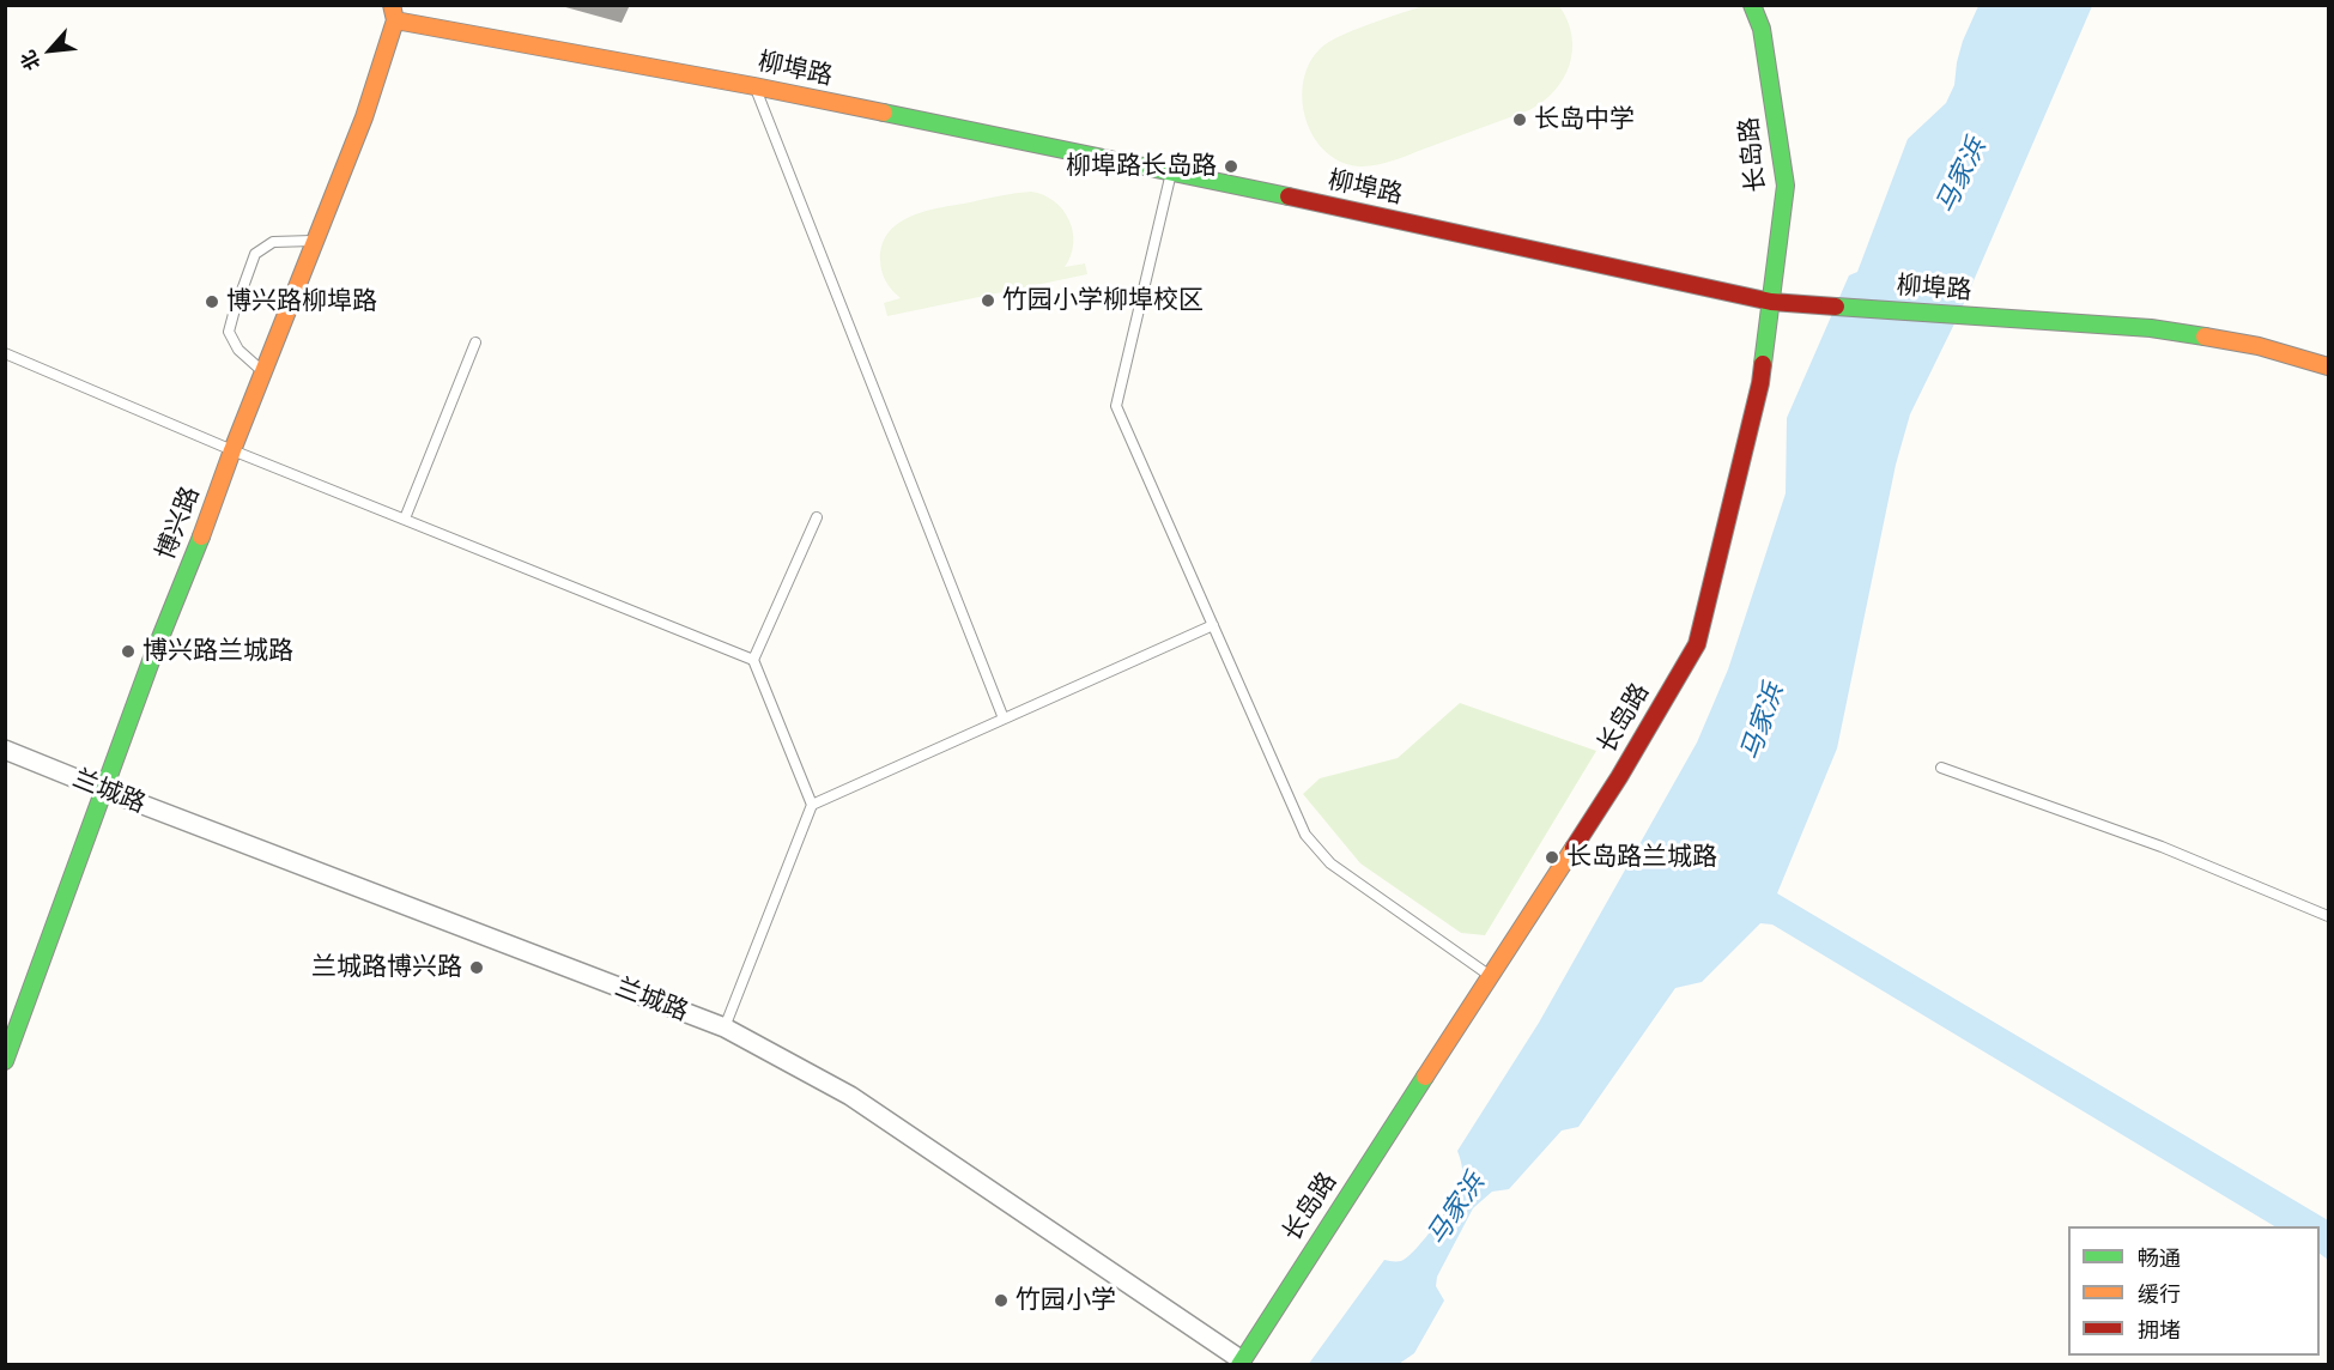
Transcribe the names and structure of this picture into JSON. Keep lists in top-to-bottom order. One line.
{"streets":{"street":["柳埠路","长岛路","博兴路","兰城路"]},"crossings":[["柳埠路","长岛路"],["柳埠路","博兴路"],["长岛路","兰城路"],["博兴路","兰城路"]],"water":["马家浜"],"places":["长岛中学","柳埠路长岛路","竹园小学柳埠校区","博兴路柳埠路","博兴路兰城路","长岛路兰城路","兰城路博兴路","竹园小学"],"legend":["畅通","缓行","拥堵"],"north":"bottom left"}
